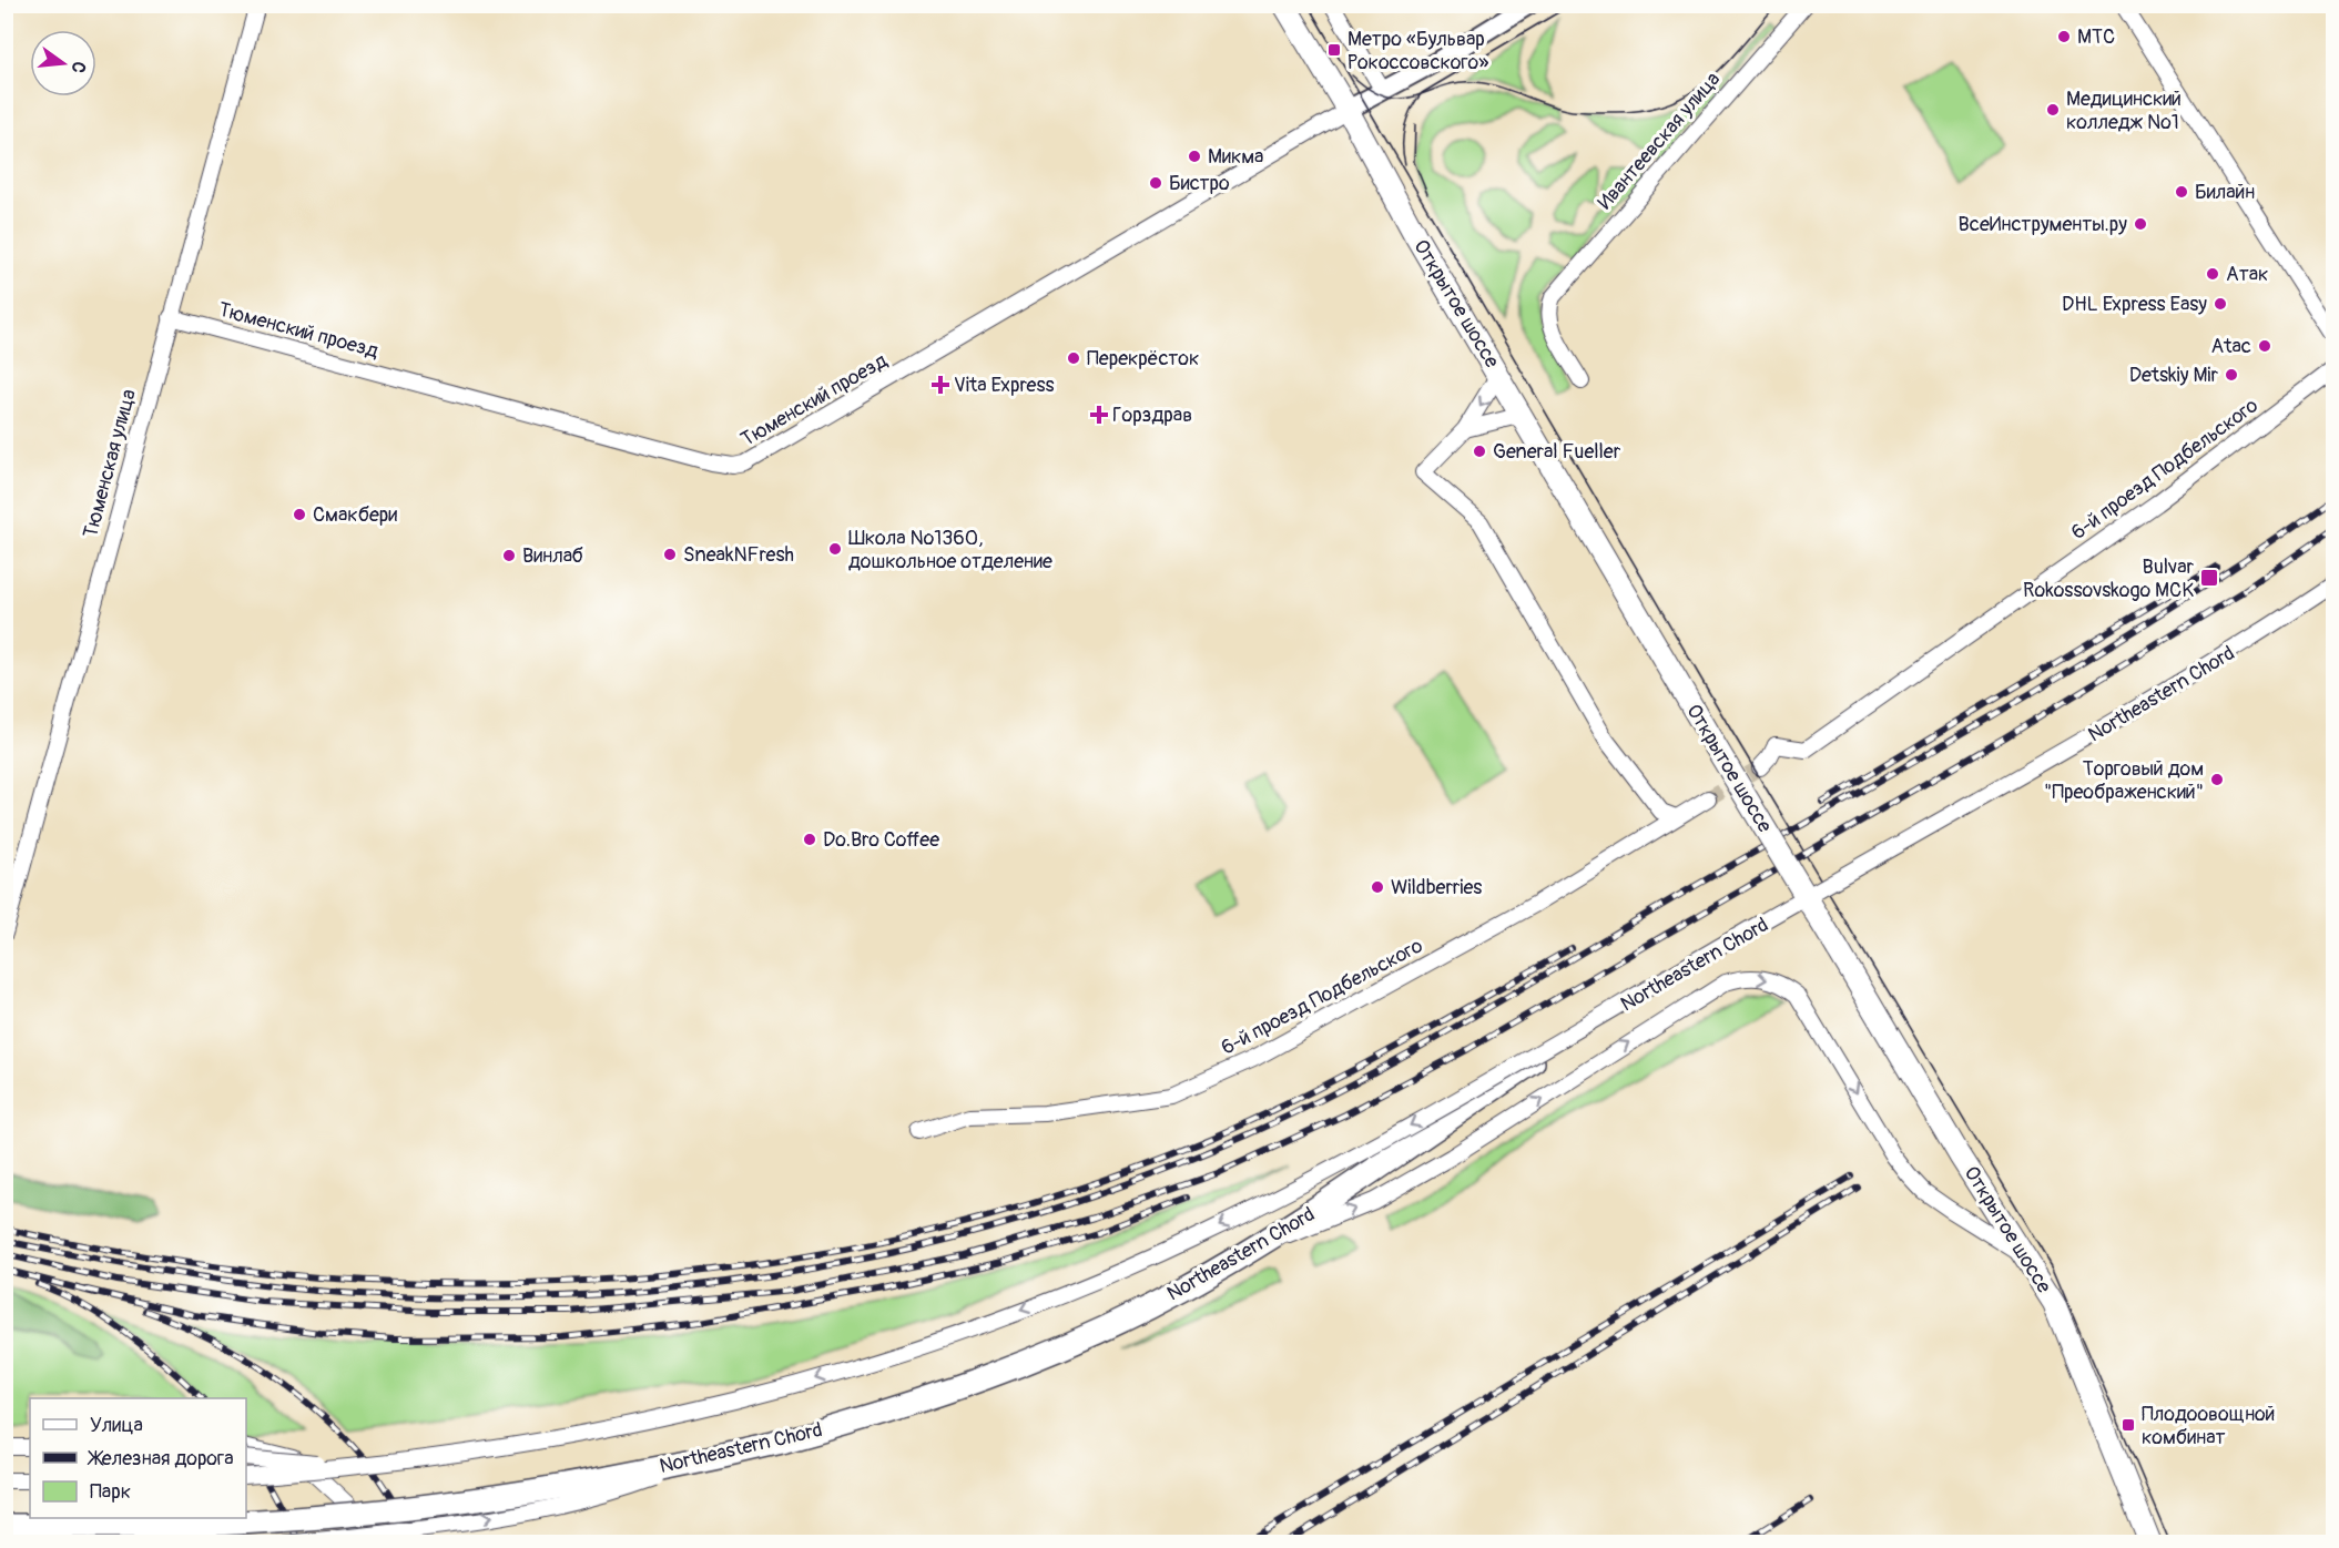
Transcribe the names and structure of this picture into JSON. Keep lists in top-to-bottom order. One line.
{"streets":{"main road":["Открытое шоссе","Northeastern Chord"],"street":["Ивантеевская улица","Тюменский проезд","Тюменская улица","6-й проезд Подбельского"]},"crossings":[["Открытое шоссе","Тюменский проезд"],["Тюменский проезд","Тюменская улица"]],"places":{"other":["МТС","Медицинский колледж №1","Микма","Бистро","Билайн","ВсеИнструменты.ру","Атак","DHL Express Easy","Atac","Перекрёсток","Detskiy Mir","General Fueller","Смакбери","Школа №1360, дошкольное отделение","SneakNFresh","Винлаб","Торговый дом \"Преображенский\"","Do.Bro Coffee","Wildberries"],"transit":["Метро «Бульвар Рокоссовского»","Bulvar Rokossovskogo MCK","Плодоовощной комбинат"],"health":["Vita Express","Горздрав"]},"legend":["Улица","Железная дорога","Парк"],"north":"right"}
